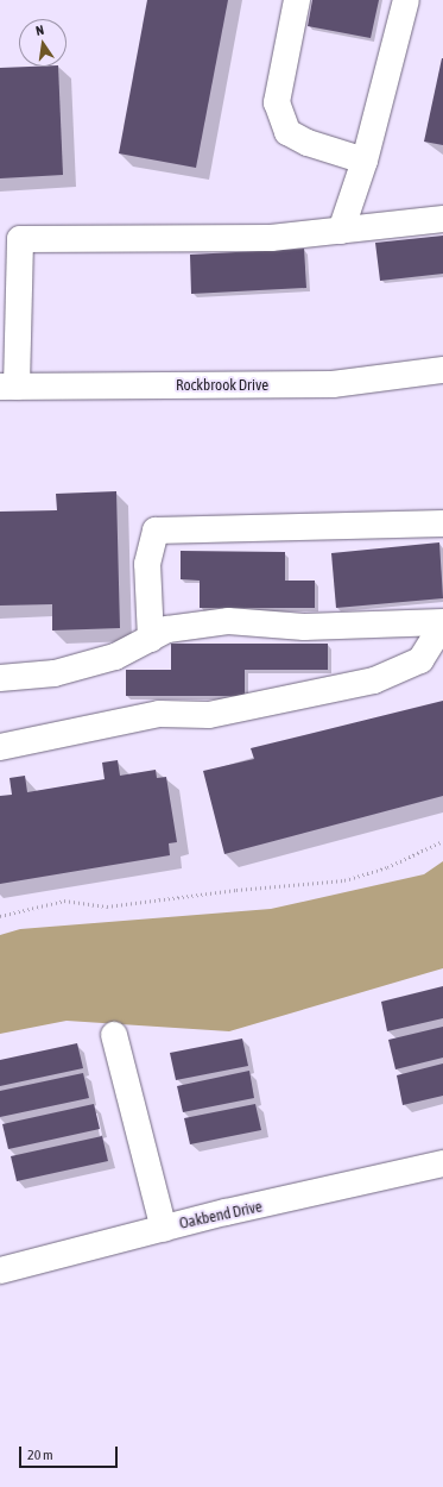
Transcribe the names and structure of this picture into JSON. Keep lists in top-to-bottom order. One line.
{"streets":{"street":["Rockbrook Drive","Oakbend Drive"]},"scale_bar":"20 m","north":"top"}
